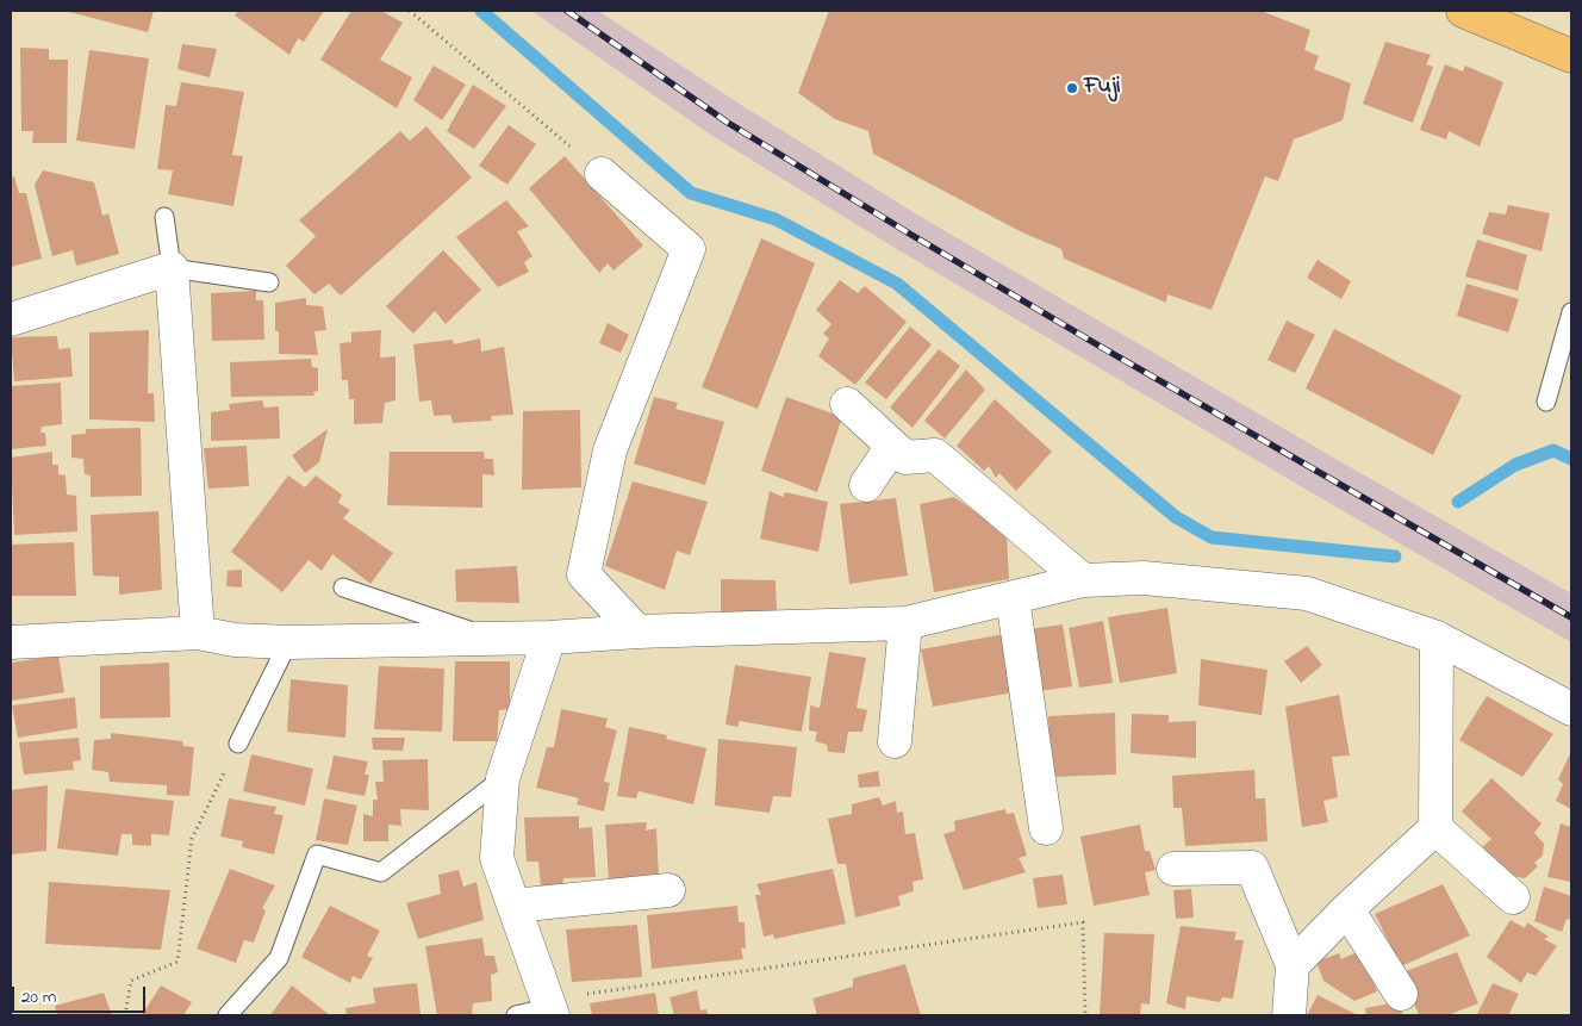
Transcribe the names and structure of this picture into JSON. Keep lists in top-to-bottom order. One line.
{"places":["Fuji"],"scale_bar":"20 m"}
